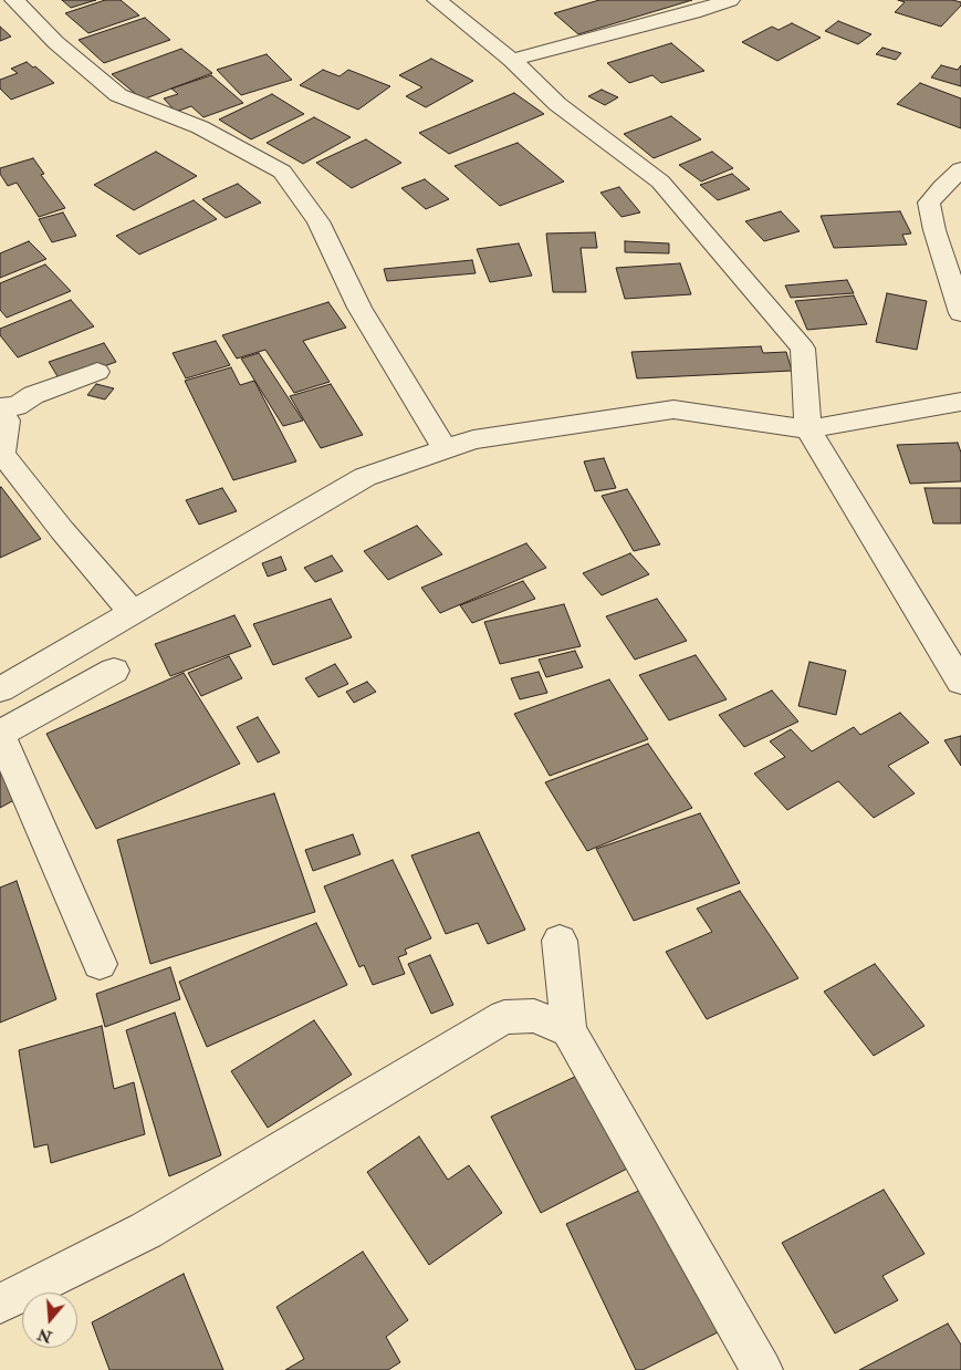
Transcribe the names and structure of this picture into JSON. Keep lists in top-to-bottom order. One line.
{"north":"bottom"}
